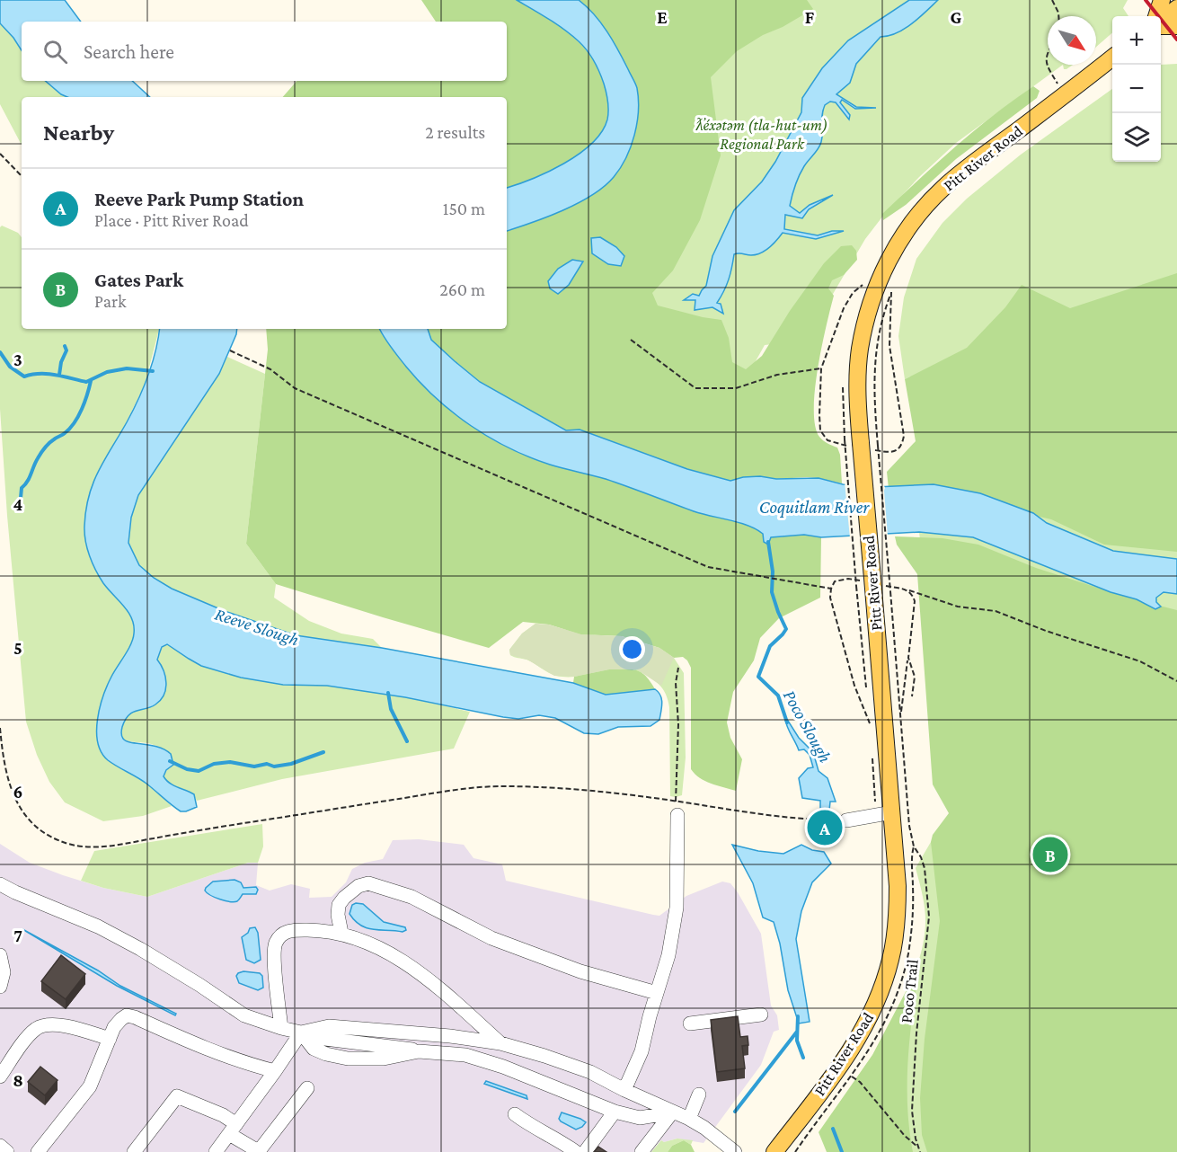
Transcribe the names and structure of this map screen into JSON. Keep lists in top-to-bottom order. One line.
{"streets":{"main road":["Pitt River Road"],"path":["Poco Trail"]},"water":["Coquitlam River","Reeve Slough","Poco Slough"],"parks":["ƛ̓éxətəm (tla-hut-um) Regional Park"],"north":"bottom right","page":{"map_buttons":["+","−"],"search":"Search here","heading":["Nearby","2 results"],"list":[{"mark":"A","name":"Reeve Park Pump Station","note":"Place · Pitt River Road","value":"150 m"},{"mark":"B","name":"Gates Park","note":"Park","value":"260 m"}],"pins":["A","B"]},"grid":{"columns":["E","F","G"],"rows":["3","4","5","6","7","8"]}}
